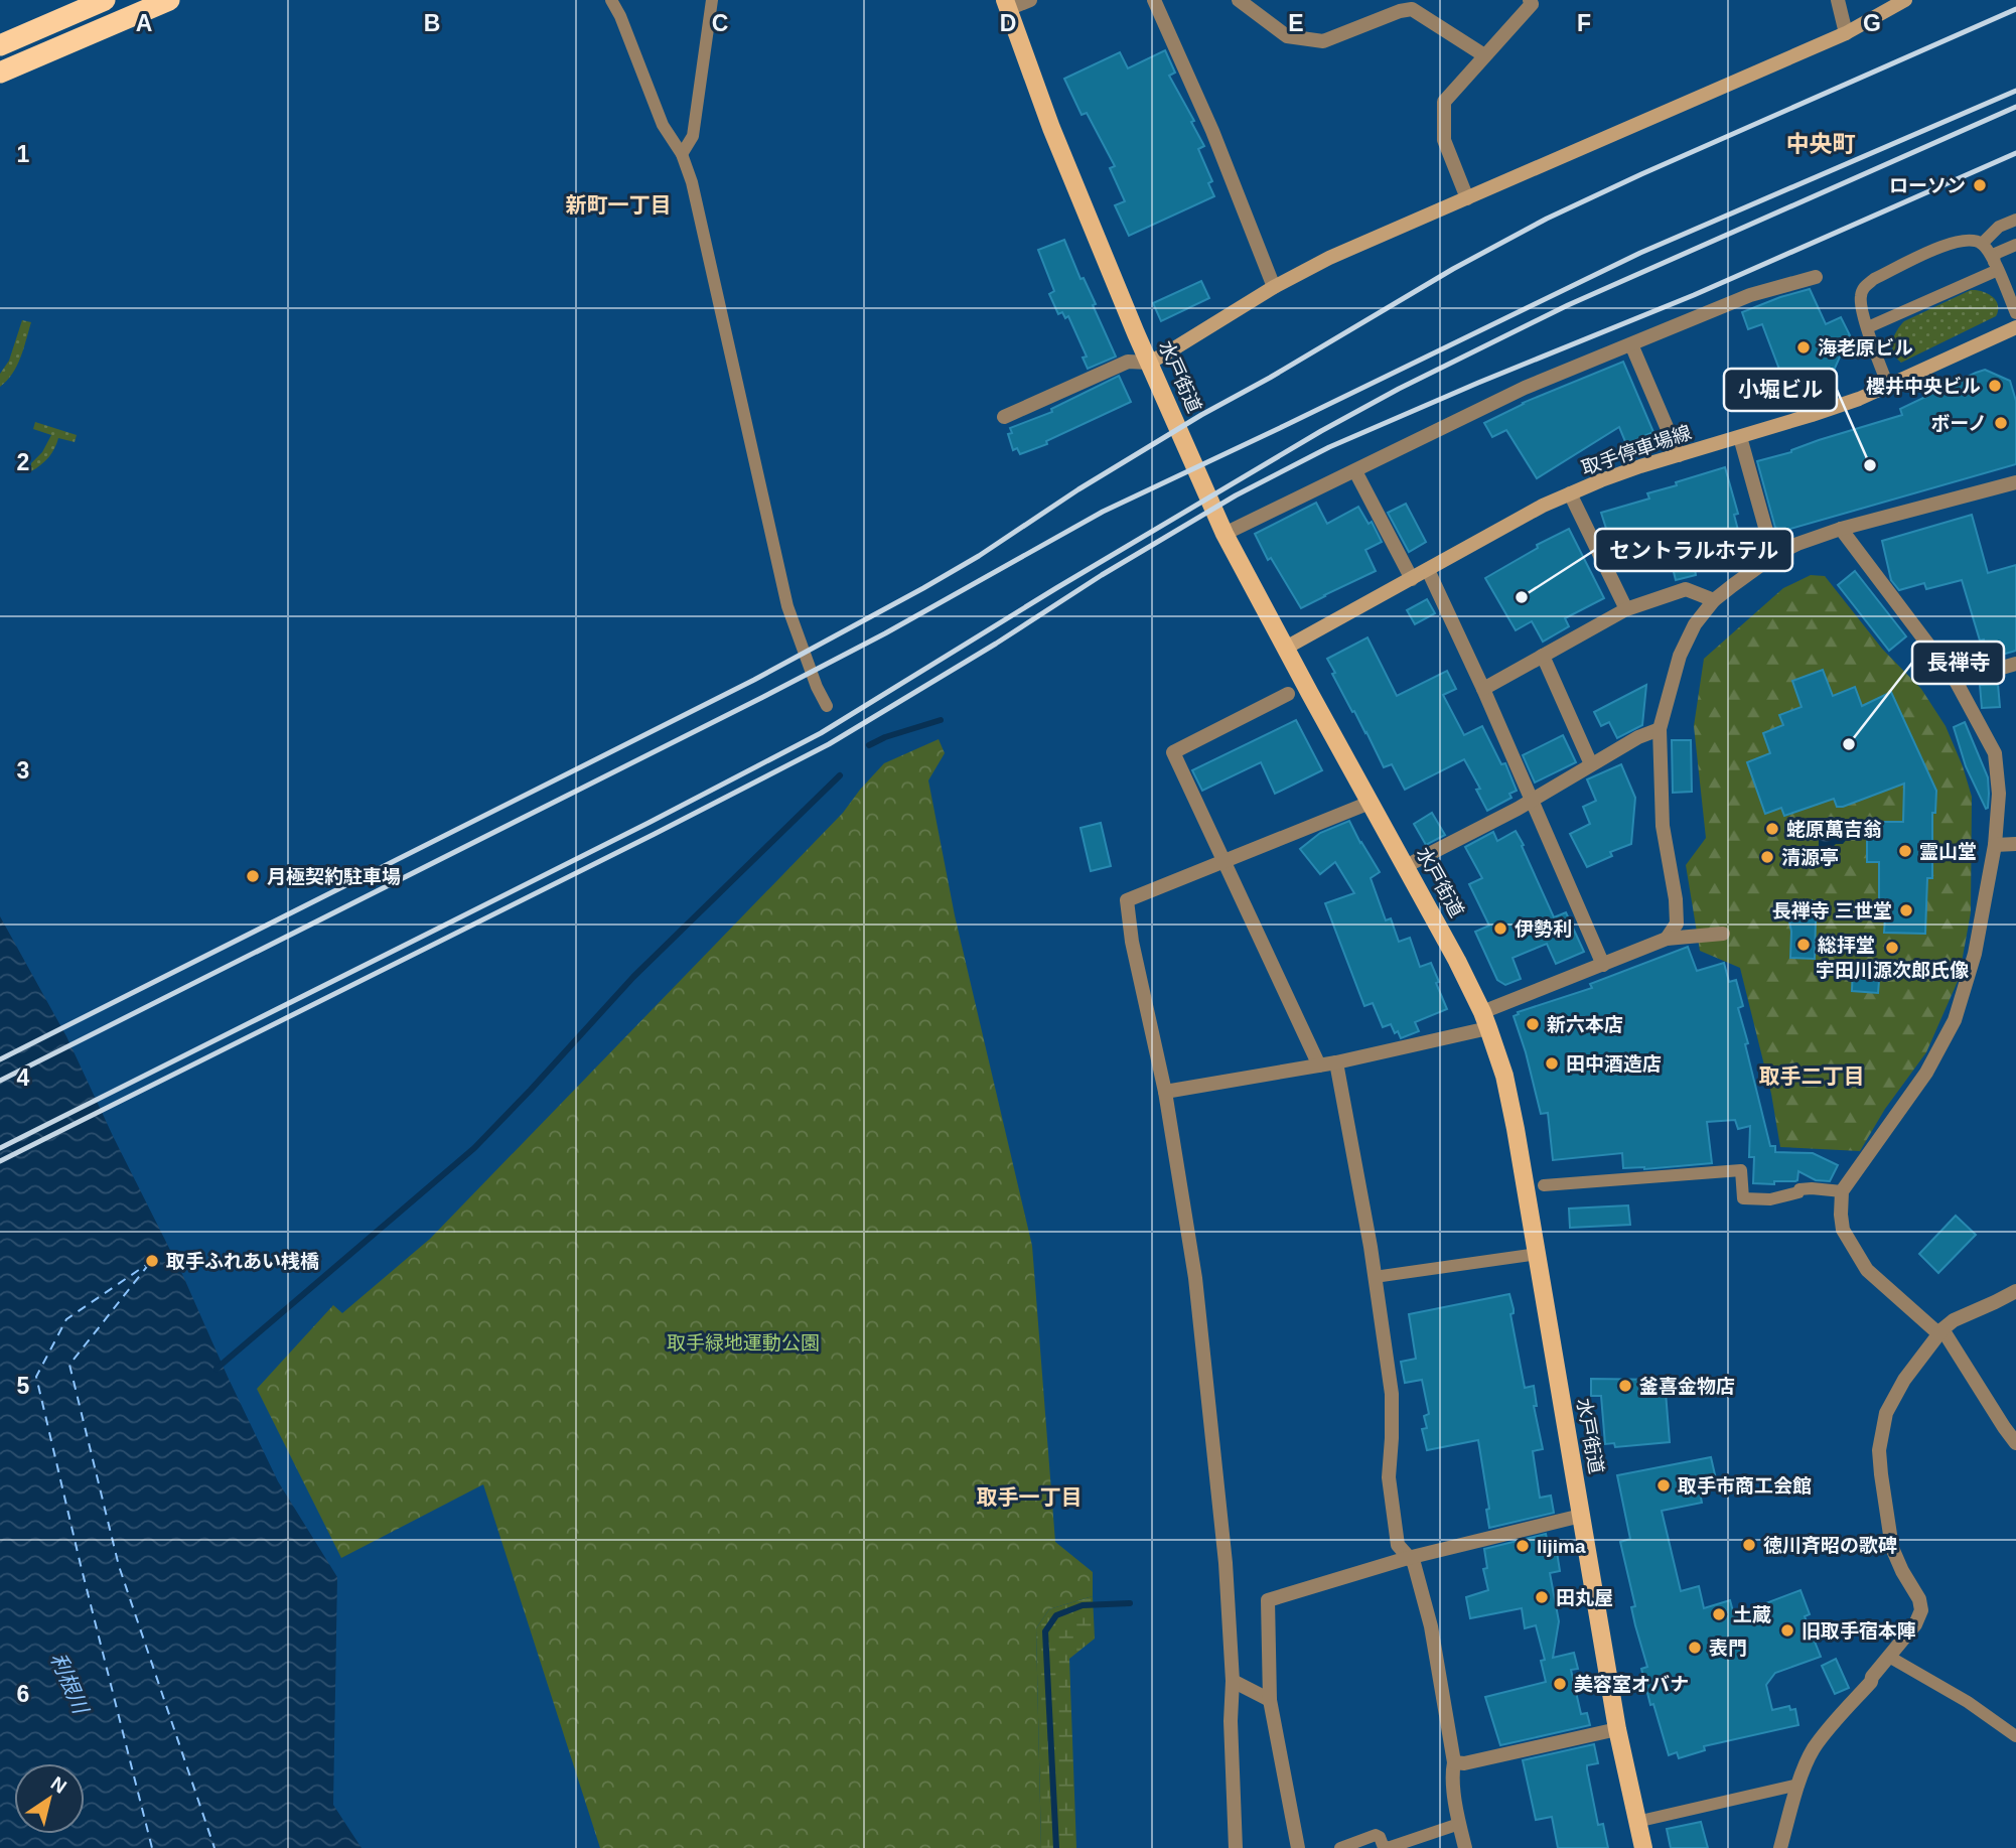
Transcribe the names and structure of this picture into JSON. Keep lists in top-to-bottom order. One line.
{"streets":{"main road":["水戸街道"],"street":["取手停車場線"]},"crossings":[["水戸街道","取手停車場線"]],"districts":["中央町","新町一丁目","取手二丁目","取手一丁目"],"water":["利根川"],"parks":["取手緑地運動公園"],"places":["ローソン","海老原ビル","櫻井中央ビル","ボーノ","小堀ビル","セントラルホテル","長禅寺","蛯原萬吉翁","霊山堂","清源亭","月極契約駐車場","長禅寺 三世堂","伊勢利","総拝堂","宇田川源次郎氏像","新六本店","田中酒造店","取手ふれあい桟橋","釜喜金物店","取手市商工会館","徳川斉昭の歌碑","Iijima","田丸屋","土蔵","旧取手宿本陣","表門","美容室オバナ"],"north":"top right","grid":{"columns":["A","B","C","D","E","F","G"],"rows":["1","2","3","4","5","6"]}}
